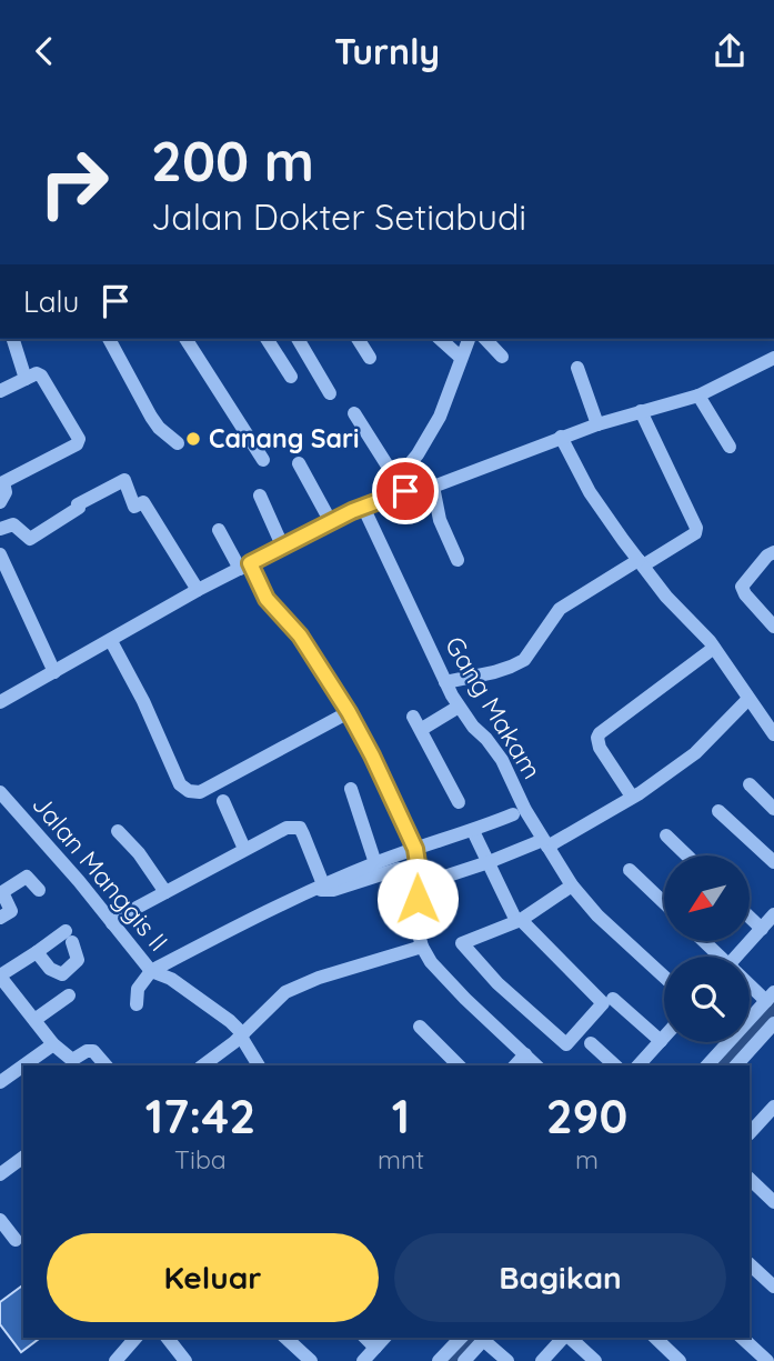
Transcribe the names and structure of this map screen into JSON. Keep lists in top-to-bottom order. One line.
{"streets":{"street":["Gang Makam","Jalan Manggis II"]},"places":["Canang Sari"],"north":"bottom left","page":{"header":"Turnly","turn":["200 m","Jalan Dokter Setiabudi"],"then":"Lalu","eta":["17:42","Tiba","1","mnt","290","m"],"buttons":["Keluar","Bagikan"]}}
